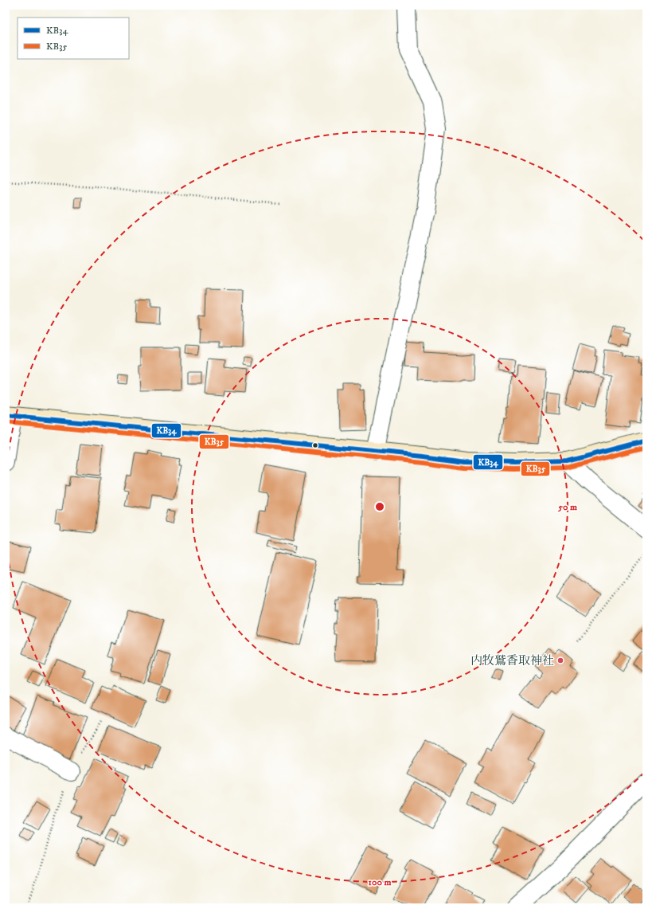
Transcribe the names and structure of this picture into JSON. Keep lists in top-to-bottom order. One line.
{"places":["内牧鷲香取神社"],"lines":["transit line KB34","transit line KB35"],"legend":["KB34","KB35"],"rings":["50 m","100 m"]}
